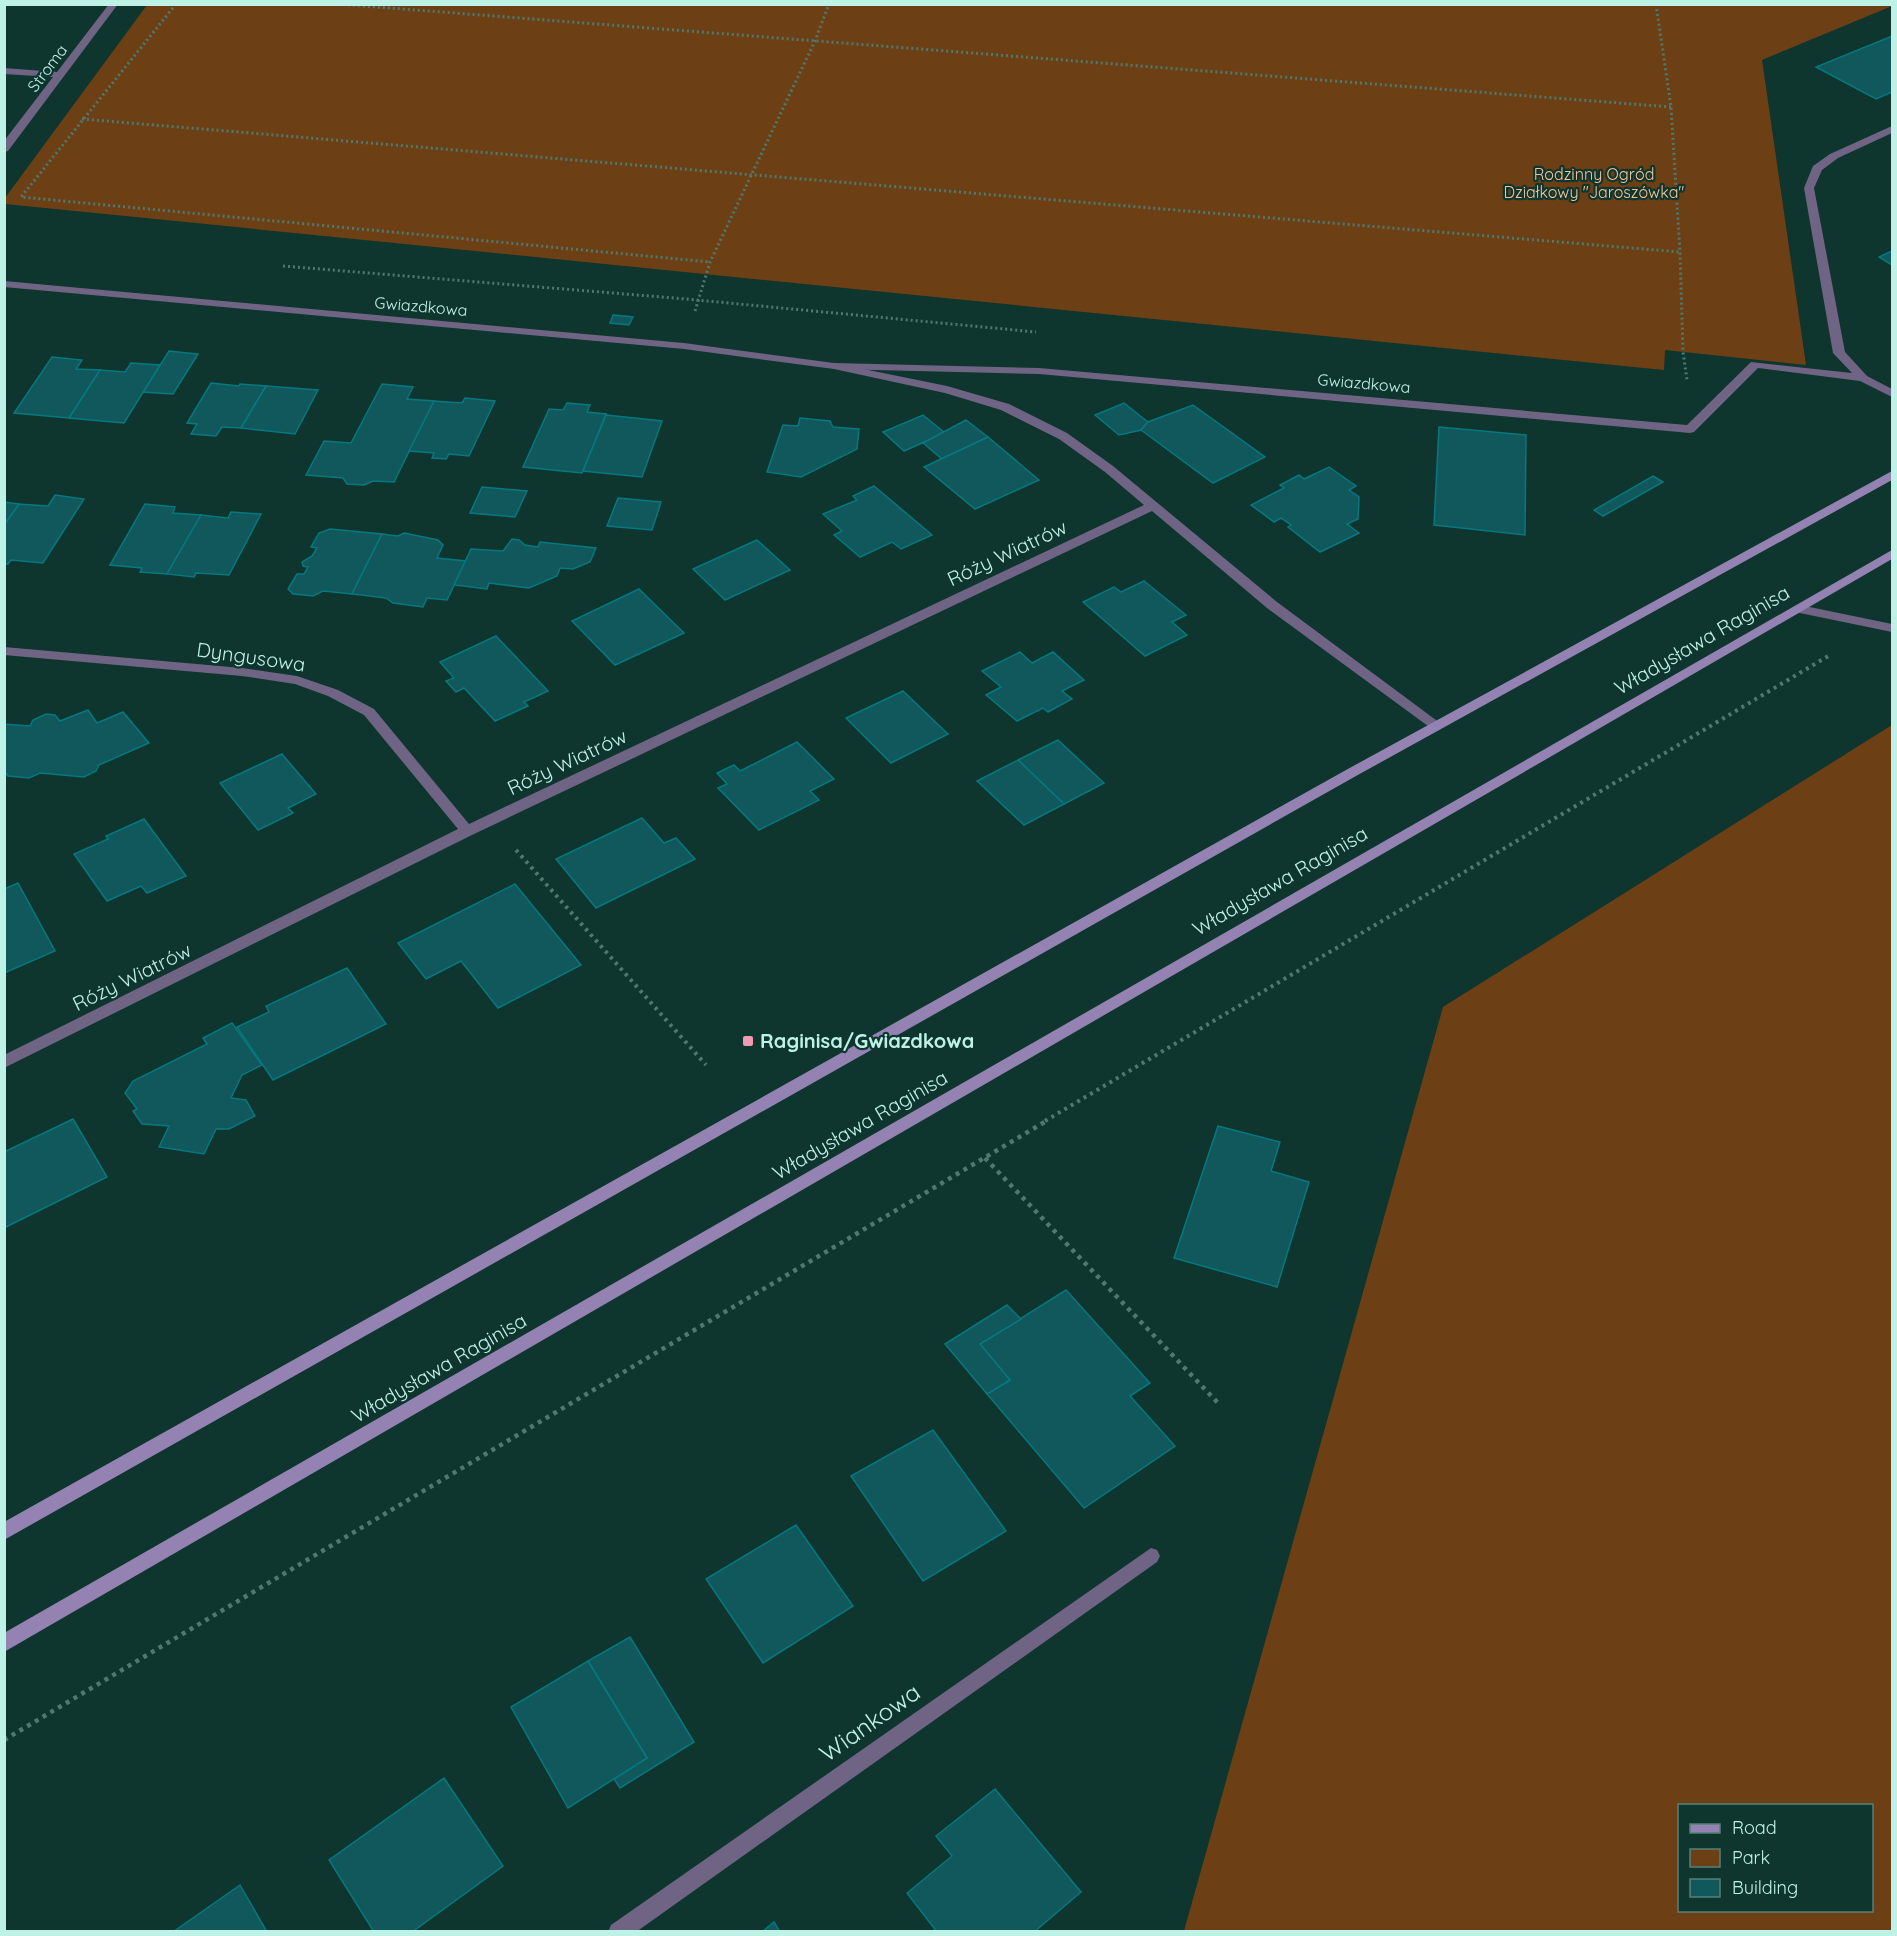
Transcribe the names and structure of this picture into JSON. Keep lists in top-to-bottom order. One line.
{"streets":{"main road":["Władysława Raginisa"],"street":["Stroma","Gwiazdkowa","Róży Wiatrów","Dyngusowa","Wiankowa"]},"crossings":[["Gwiazdkowa","Róży Wiatrów"],["Róży Wiatrów","Dyngusowa"]],"parks":["Rodzinny Ogród Działkowy \"Jaroszówka\""],"places":{"transit":["Raginisa/Gwiazdkowa"]},"legend":["Road","Park","Building"]}
